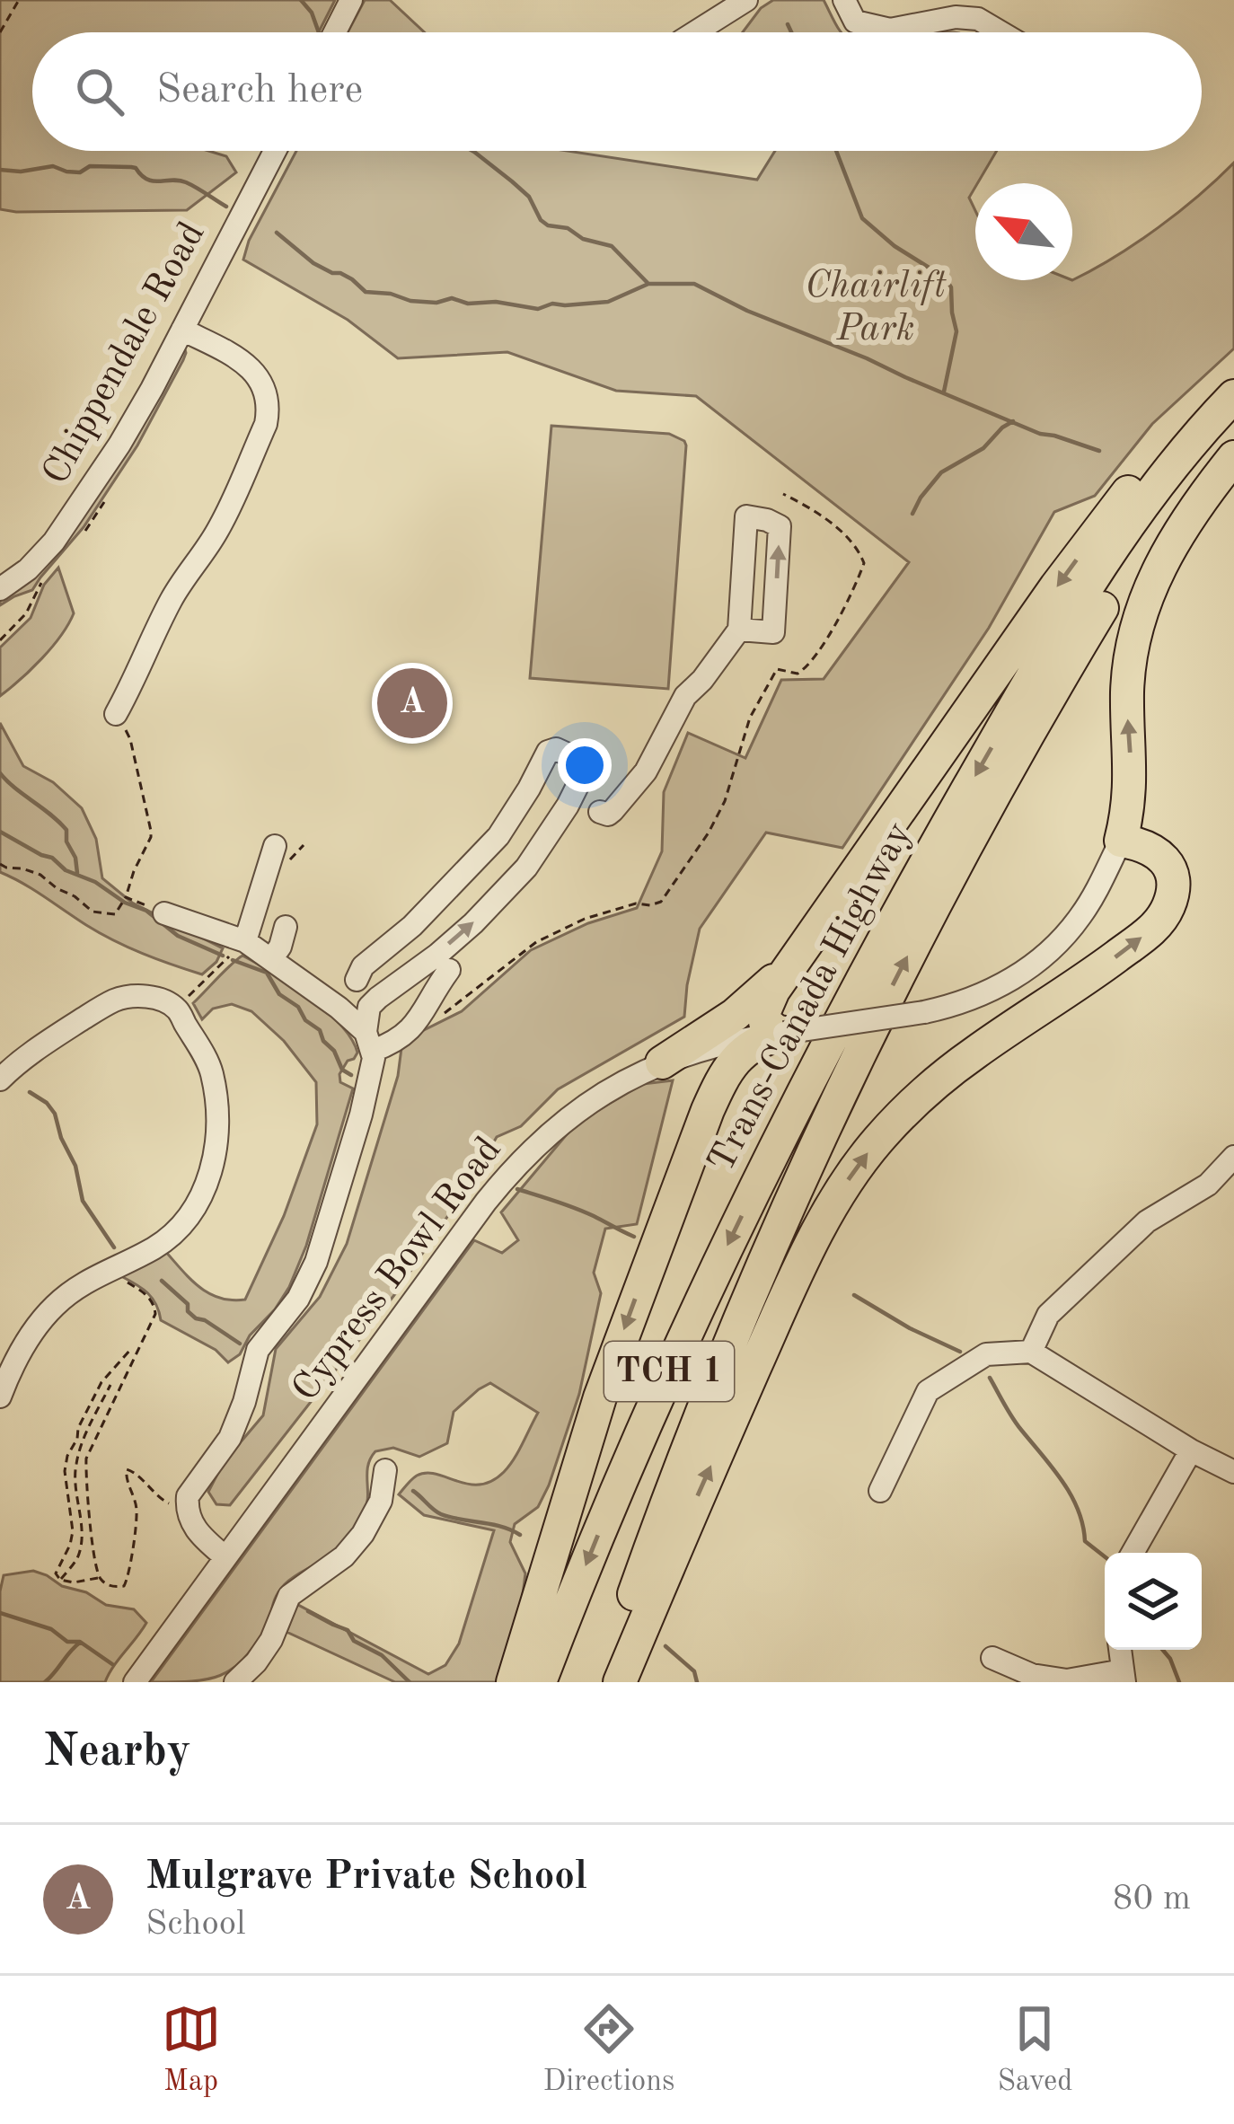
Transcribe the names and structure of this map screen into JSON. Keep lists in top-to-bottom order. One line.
{"streets":{"highway":["Trans-Canada Highway","TCH 1"],"street":["Chippendale Road","Cypress Bowl Road"]},"parks":["Chairlift Park"],"north":"top left","page":{"search":"Search here","pins":"A","heading":"Nearby","list":[{"mark":"A","name":"Mulgrave Private School","note":"School","value":"80 m"}],"nav":["Map","Directions","Saved"]}}
